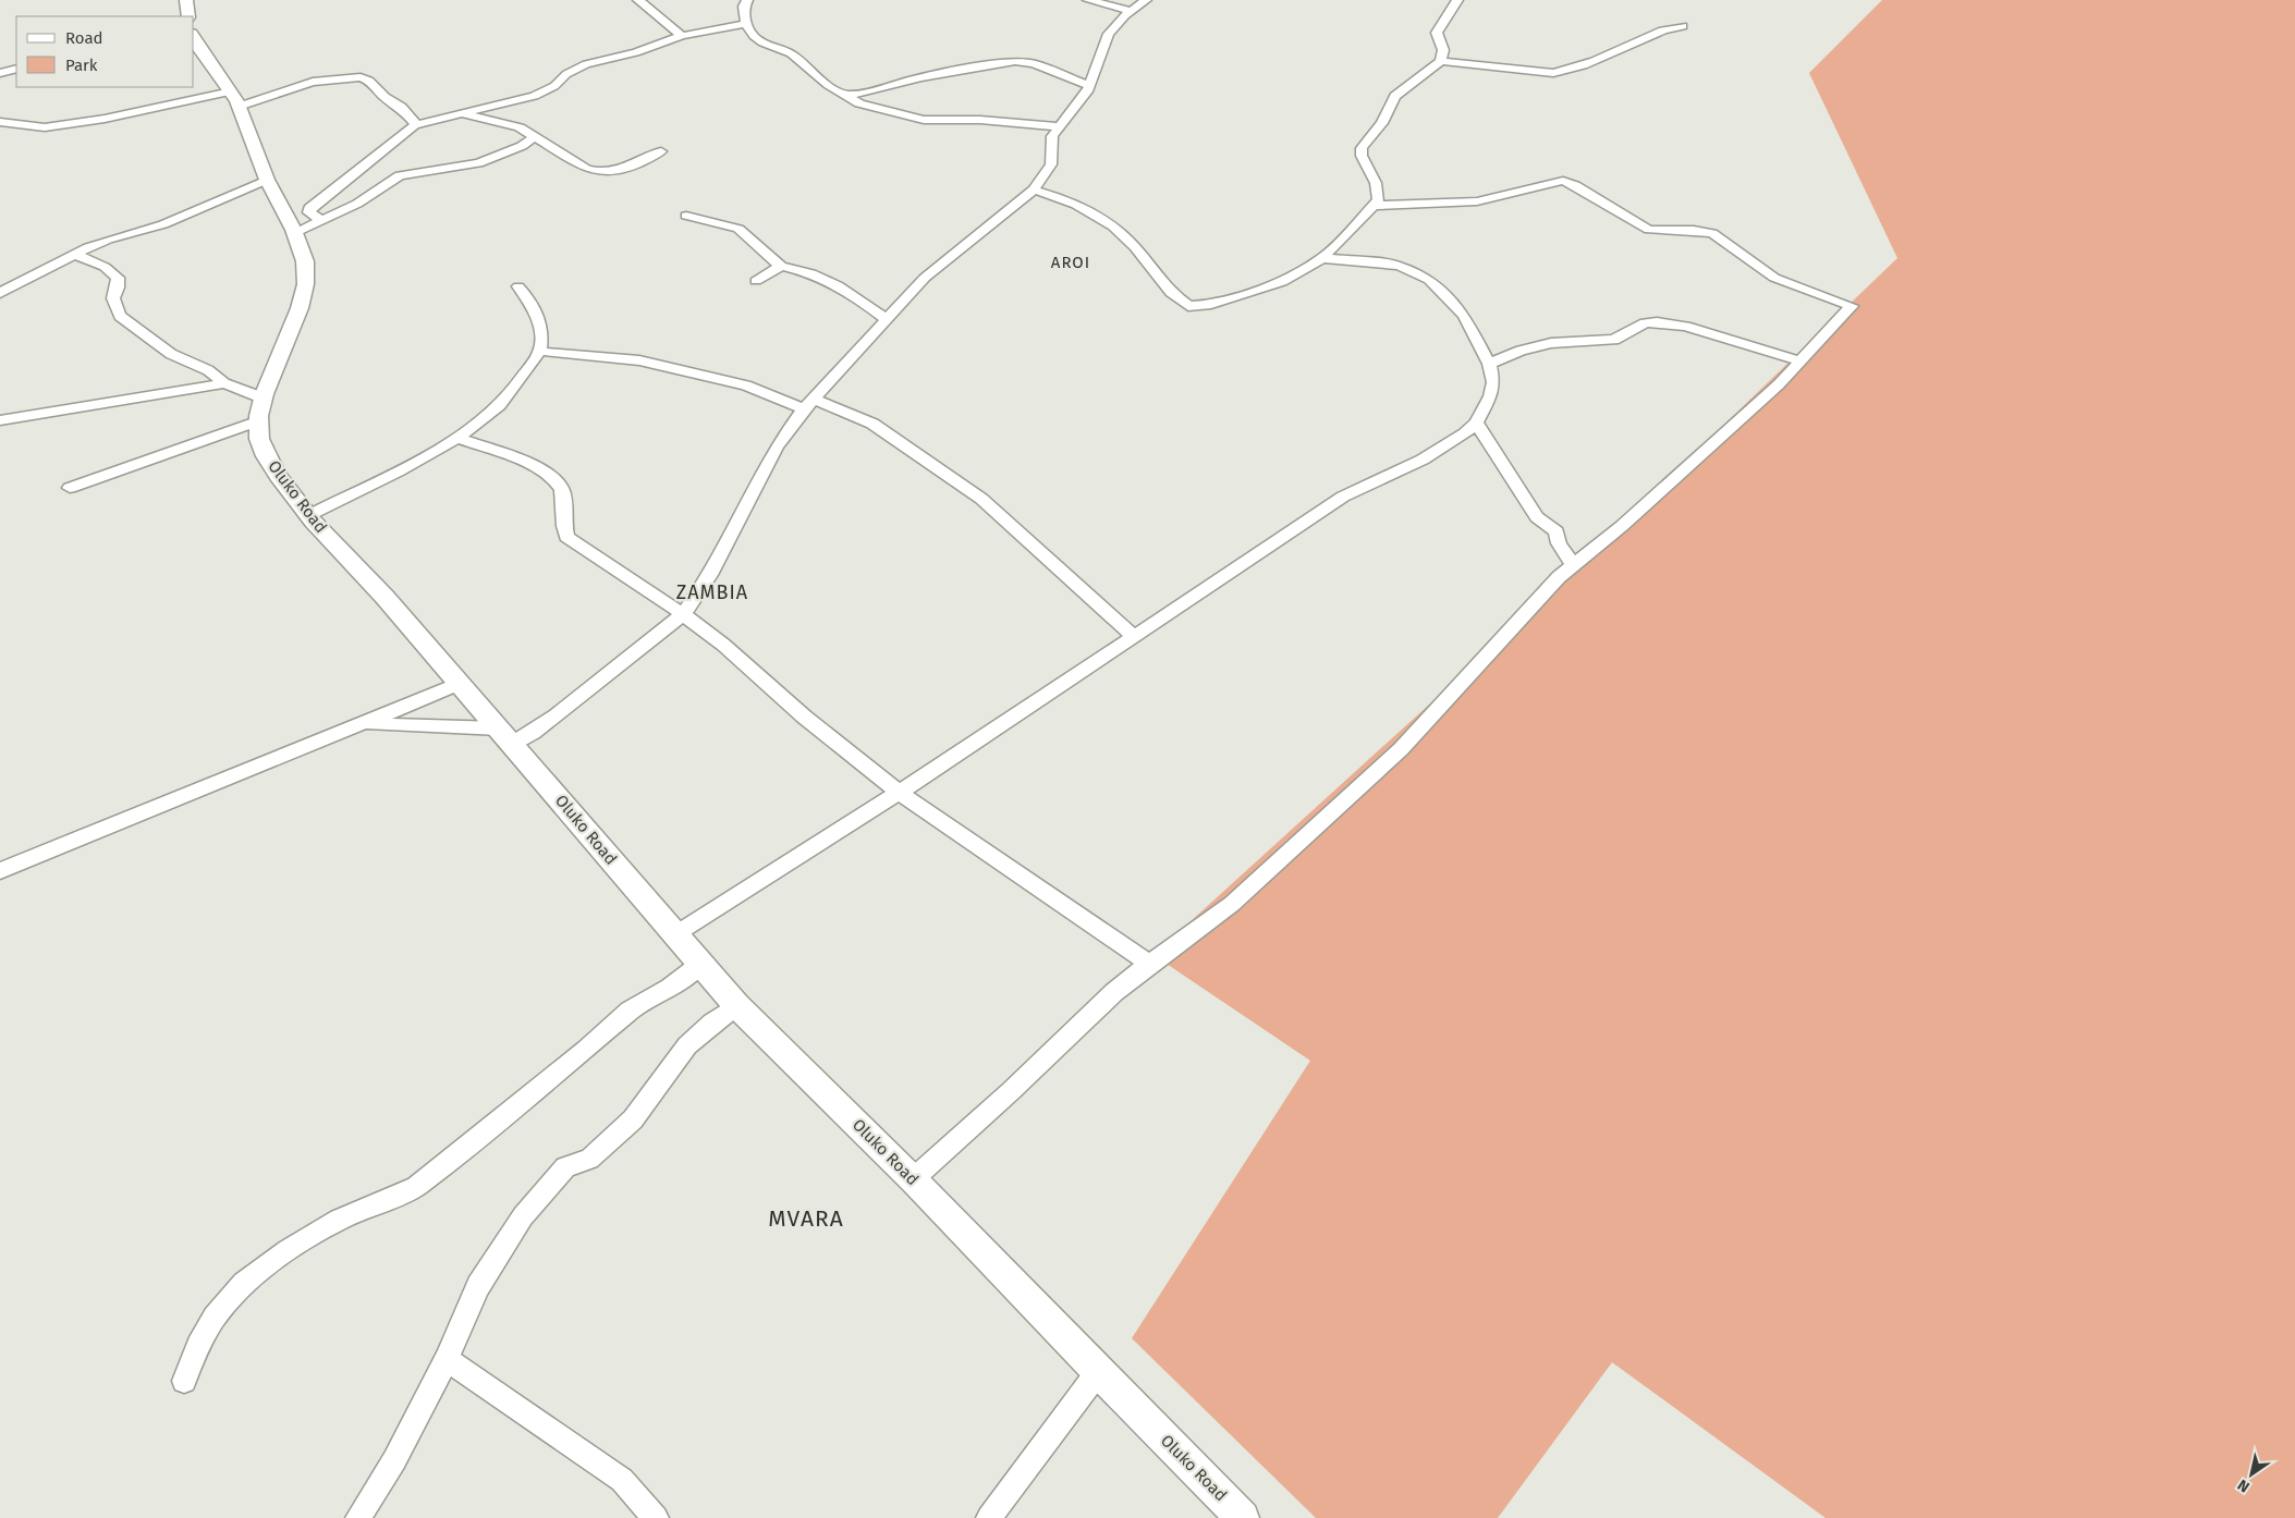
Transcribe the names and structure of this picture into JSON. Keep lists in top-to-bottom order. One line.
{"streets":{"main road":["Oluko Road"]},"districts":["AROI","ZAMBIA","MVARA"],"legend":["Road","Park"],"north":"bottom left"}
